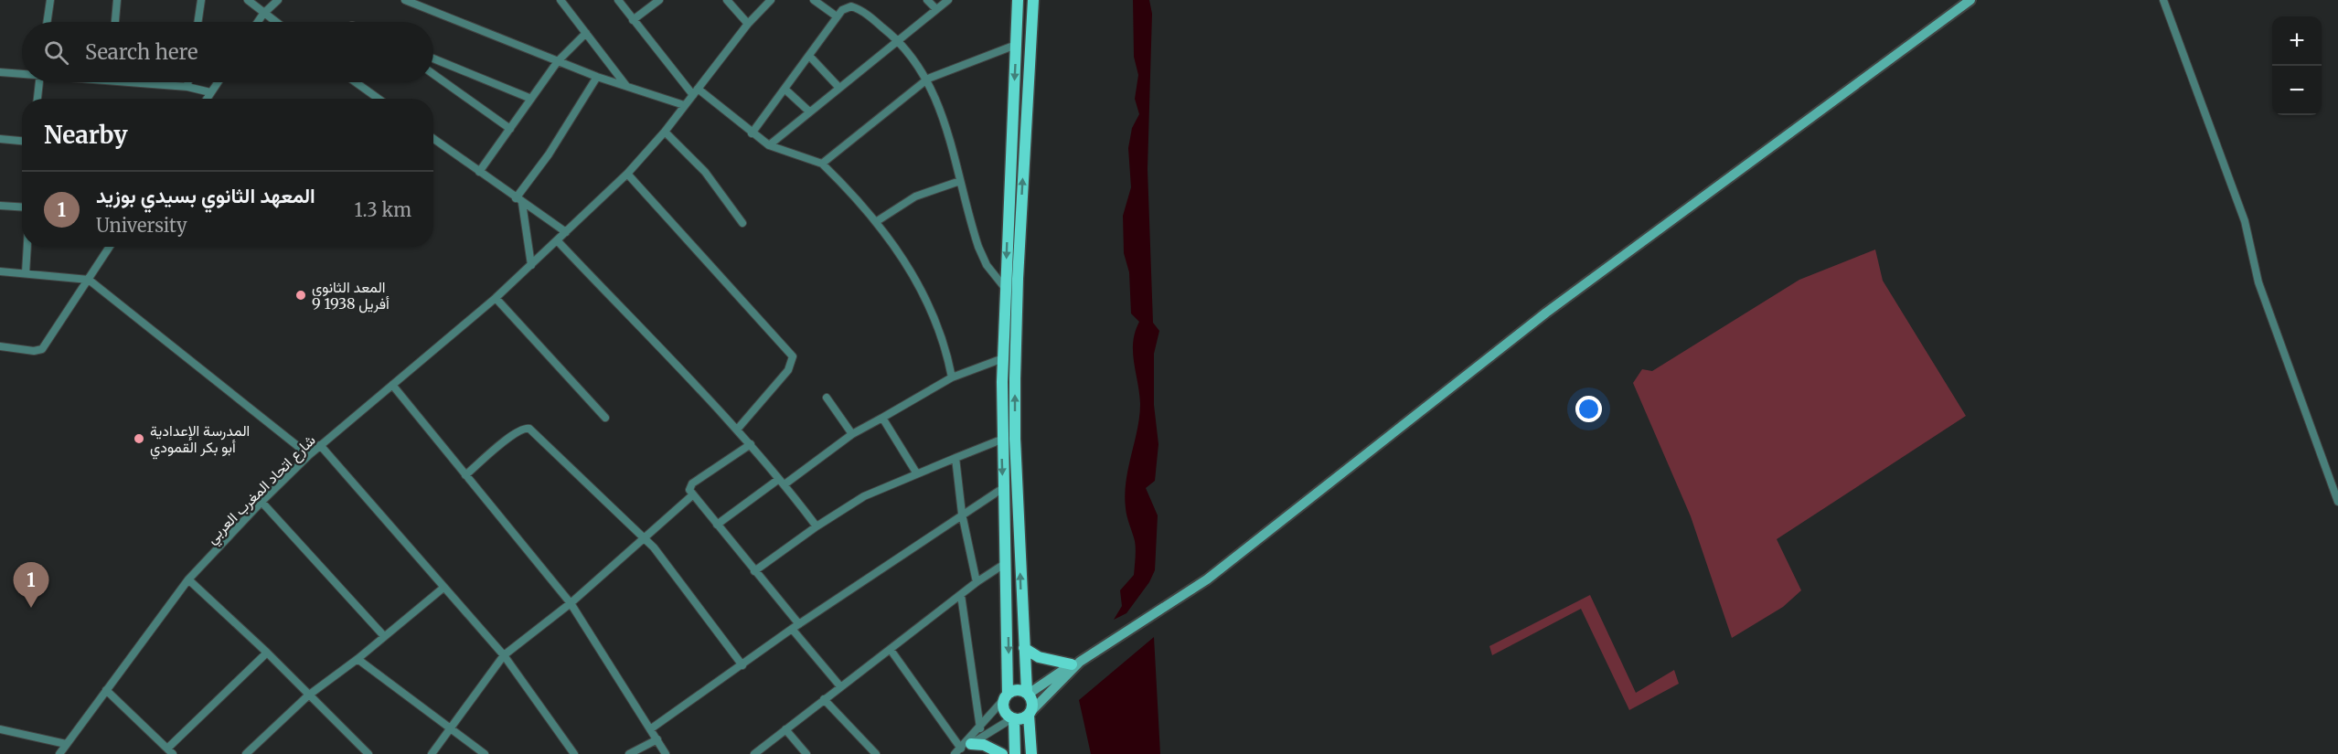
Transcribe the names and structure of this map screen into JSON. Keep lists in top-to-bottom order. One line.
{"streets":{"street":["شارع اتحاد المغرب العربي"]},"places":["المعد الثانوي 9 أفريل 1938","المدرسة الإعدادية أبو بكر القمودي"],"page":{"map_buttons":["+","−"],"search":"Search here","heading":"Nearby","list":[{"mark":"1","name":"المعهد الثانوي بسيدي بوزيد","note":"University","value":"1.3 km"}],"pins":"1"}}
